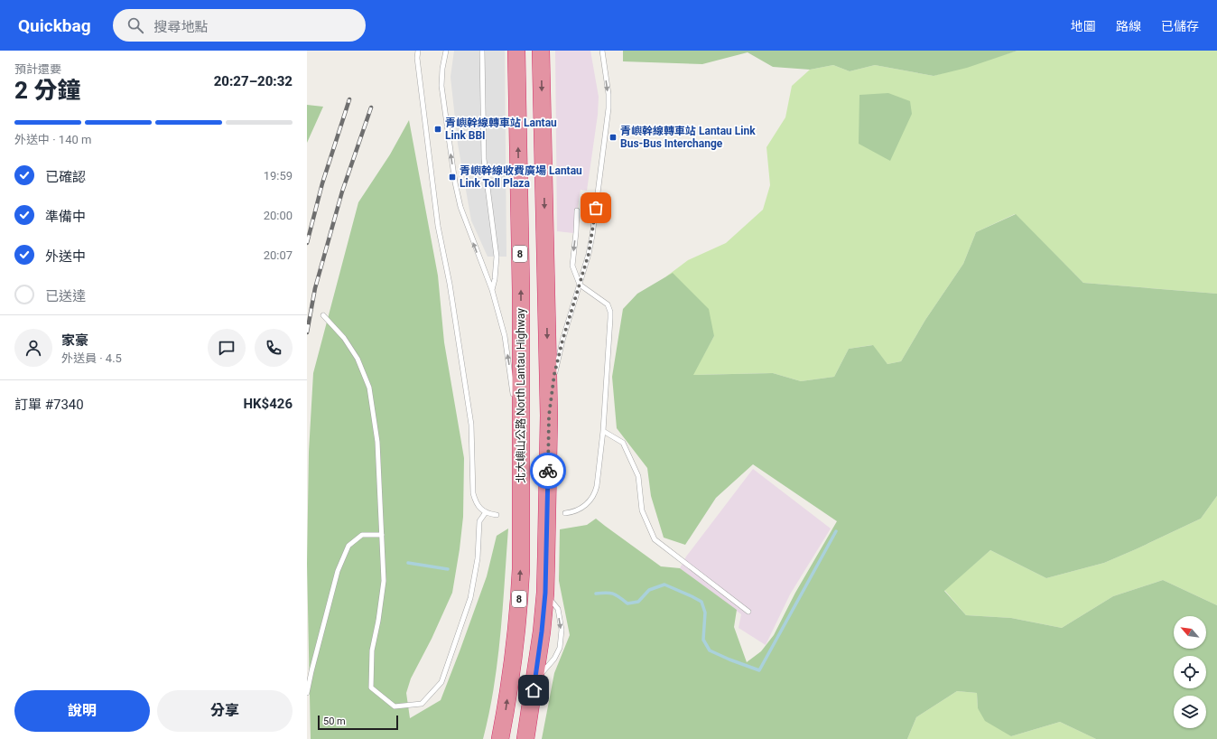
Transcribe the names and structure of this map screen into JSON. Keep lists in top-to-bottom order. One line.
{"streets":{"highway":["8","北大嶼山公路 North Lantau Highway"]},"places":{"transit":["青嶼幹線轉車站 Lantau Link BBI","青嶼幹線轉車站 Lantau Link Bus-Bus Interchange","青嶼幹線收費廣場 Lantau Link Toll Plaza"]},"scale_bar":"50 m","north":"top left","page":{"header":"Quickbag","search":"搜尋地點","nav":["地圖","路線","已儲存"],"heading":["2 分鐘","預計還要","20:27–20:32"],"panel":["家豪","外送員 · 4.5","訂單 #7340","HK$426"],"bar":"外送中 · 140 m","list":[["已確認","19:59"],["準備中","20:00"],["外送中","20:07"],"已送達"],"buttons":["說明","分享"],"scale":"50 m"}}
